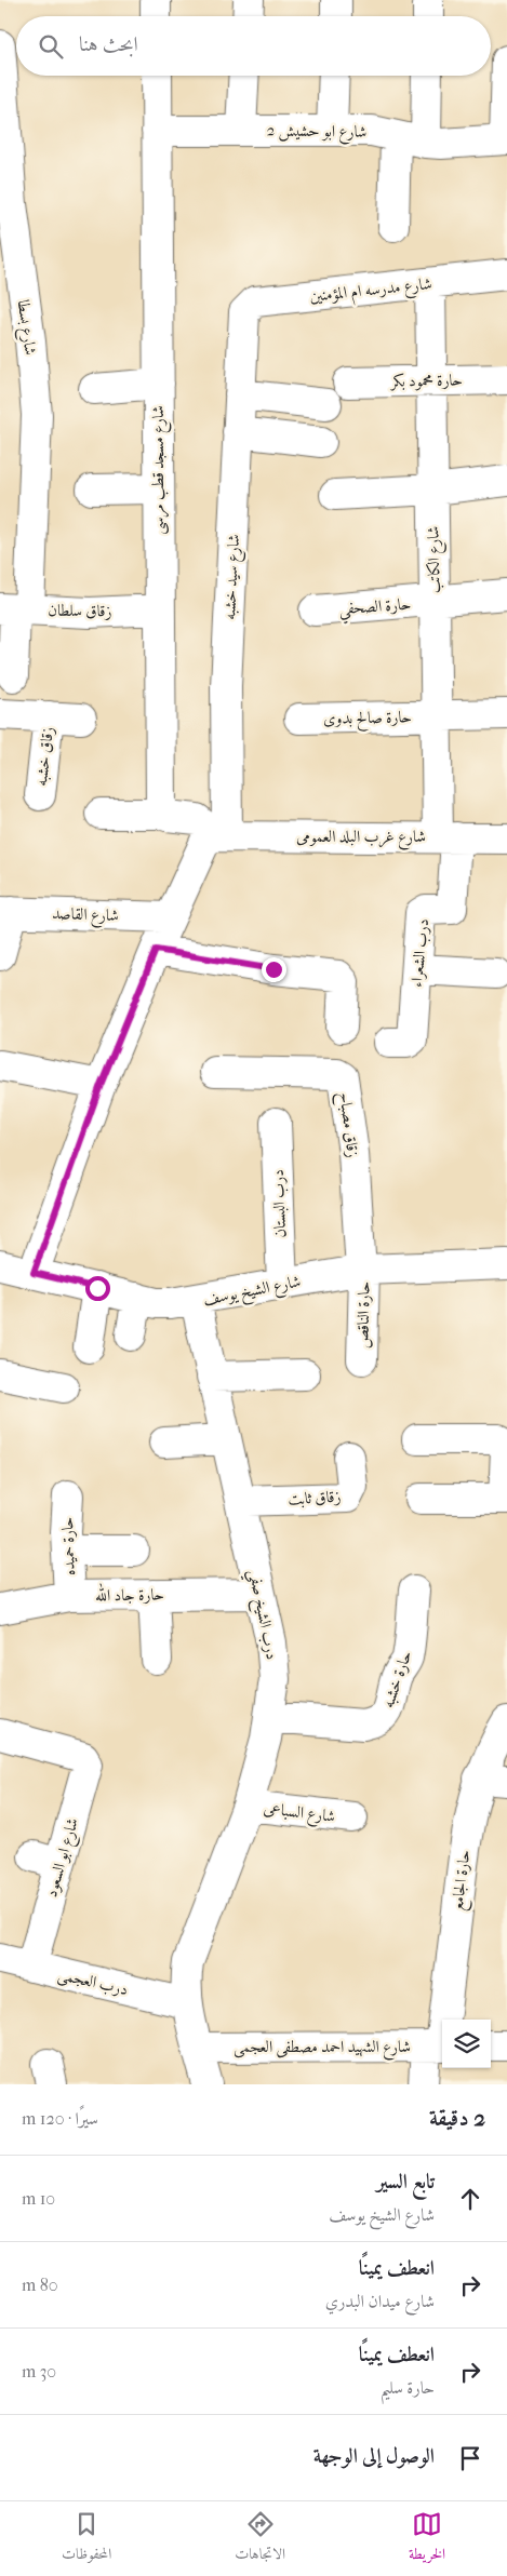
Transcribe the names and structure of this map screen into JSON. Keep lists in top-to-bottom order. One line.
{"streets":{"street":["شارع ابو حشيش 2","شارع مدرسه ام المؤمنين","شارع بسطا","حارة محمود بكر","شارع مسجد قطب مرسى","شارع الكاتب","شارع سيد خشبه","حارة الصحفي","زقاق سلطان","حارة صالح بدوى","زقاق خشبه","شارع غرب البلد العمومى","شارع القاصد","درب الشعراء","زقاق مصباح","درب البستان","شارع الشيخ يوسف","حارة الناقص","زقاق ثابت","حارة حميده","حارة جاد الله","درب الشيخ صفي","حارة خشبه","شارع السباعى","شارع ابو السعود","حارة الجامع","درب العجمى","شارع الشهيد احمد مصطفى العجمى"]},"crossings":[["شارع ابو حشيش 2","شارع مسجد قطب مرسى"],["شارع مدرسه ام المؤمنين","شارع الكاتب"],["شارع مدرسه ام المؤمنين","شارع سيد خشبه"],["شارع بسطا","زقاق سلطان"],["حارة محمود بكر","شارع الكاتب"],["شارع مسجد قطب مرسى","زقاق سلطان"],["شارع الكاتب","حارة الصحفي"],["شارع الكاتب","حارة صالح بدوى"],["شارع الكاتب","شارع غرب البلد العمومى"],["شارع الكاتب","درب الشعراء"],["شارع سيد خشبه","شارع غرب البلد العمومى"],["شارع غرب البلد العمومى","درب الشعراء"],["زقاق مصباح","شارع الشيخ يوسف"],["زقاق مصباح","حارة الناقص"],["درب البستان","شارع الشيخ يوسف"],["شارع الشيخ يوسف","حارة الناقص"],["شارع الشيخ يوسف","درب الشيخ صفي"],["زقاق ثابت","درب الشيخ صفي"],["حارة حميده","حارة جاد الله"],["حارة جاد الله","درب الشيخ صفي"],["درب الشيخ صفي","حارة خشبه"],["درب الشيخ صفي","شارع السباعى"],["درب الشيخ صفي","درب العجمى"],["درب الشيخ صفي","شارع الشهيد احمد مصطفى العجمى"],["شارع ابو السعود","درب العجمى"],["حارة الجامع","شارع الشهيد احمد مصطفى العجمى"]],"page":{"search":"ابحث هنا","heading":["2 دقيقة","سيرًا · 120 m"],"list":[["تابع السير","شارع الشيخ يوسف","10 m"],["انعطف يمينًا","شارع ميدان البدري","80 m"],["انعطف يمينًا","حارة سليم","30 m"],"الوصول إلى الوجهة"],"nav":["الخريطة","الاتجاهات","المحفوظات"]}}
